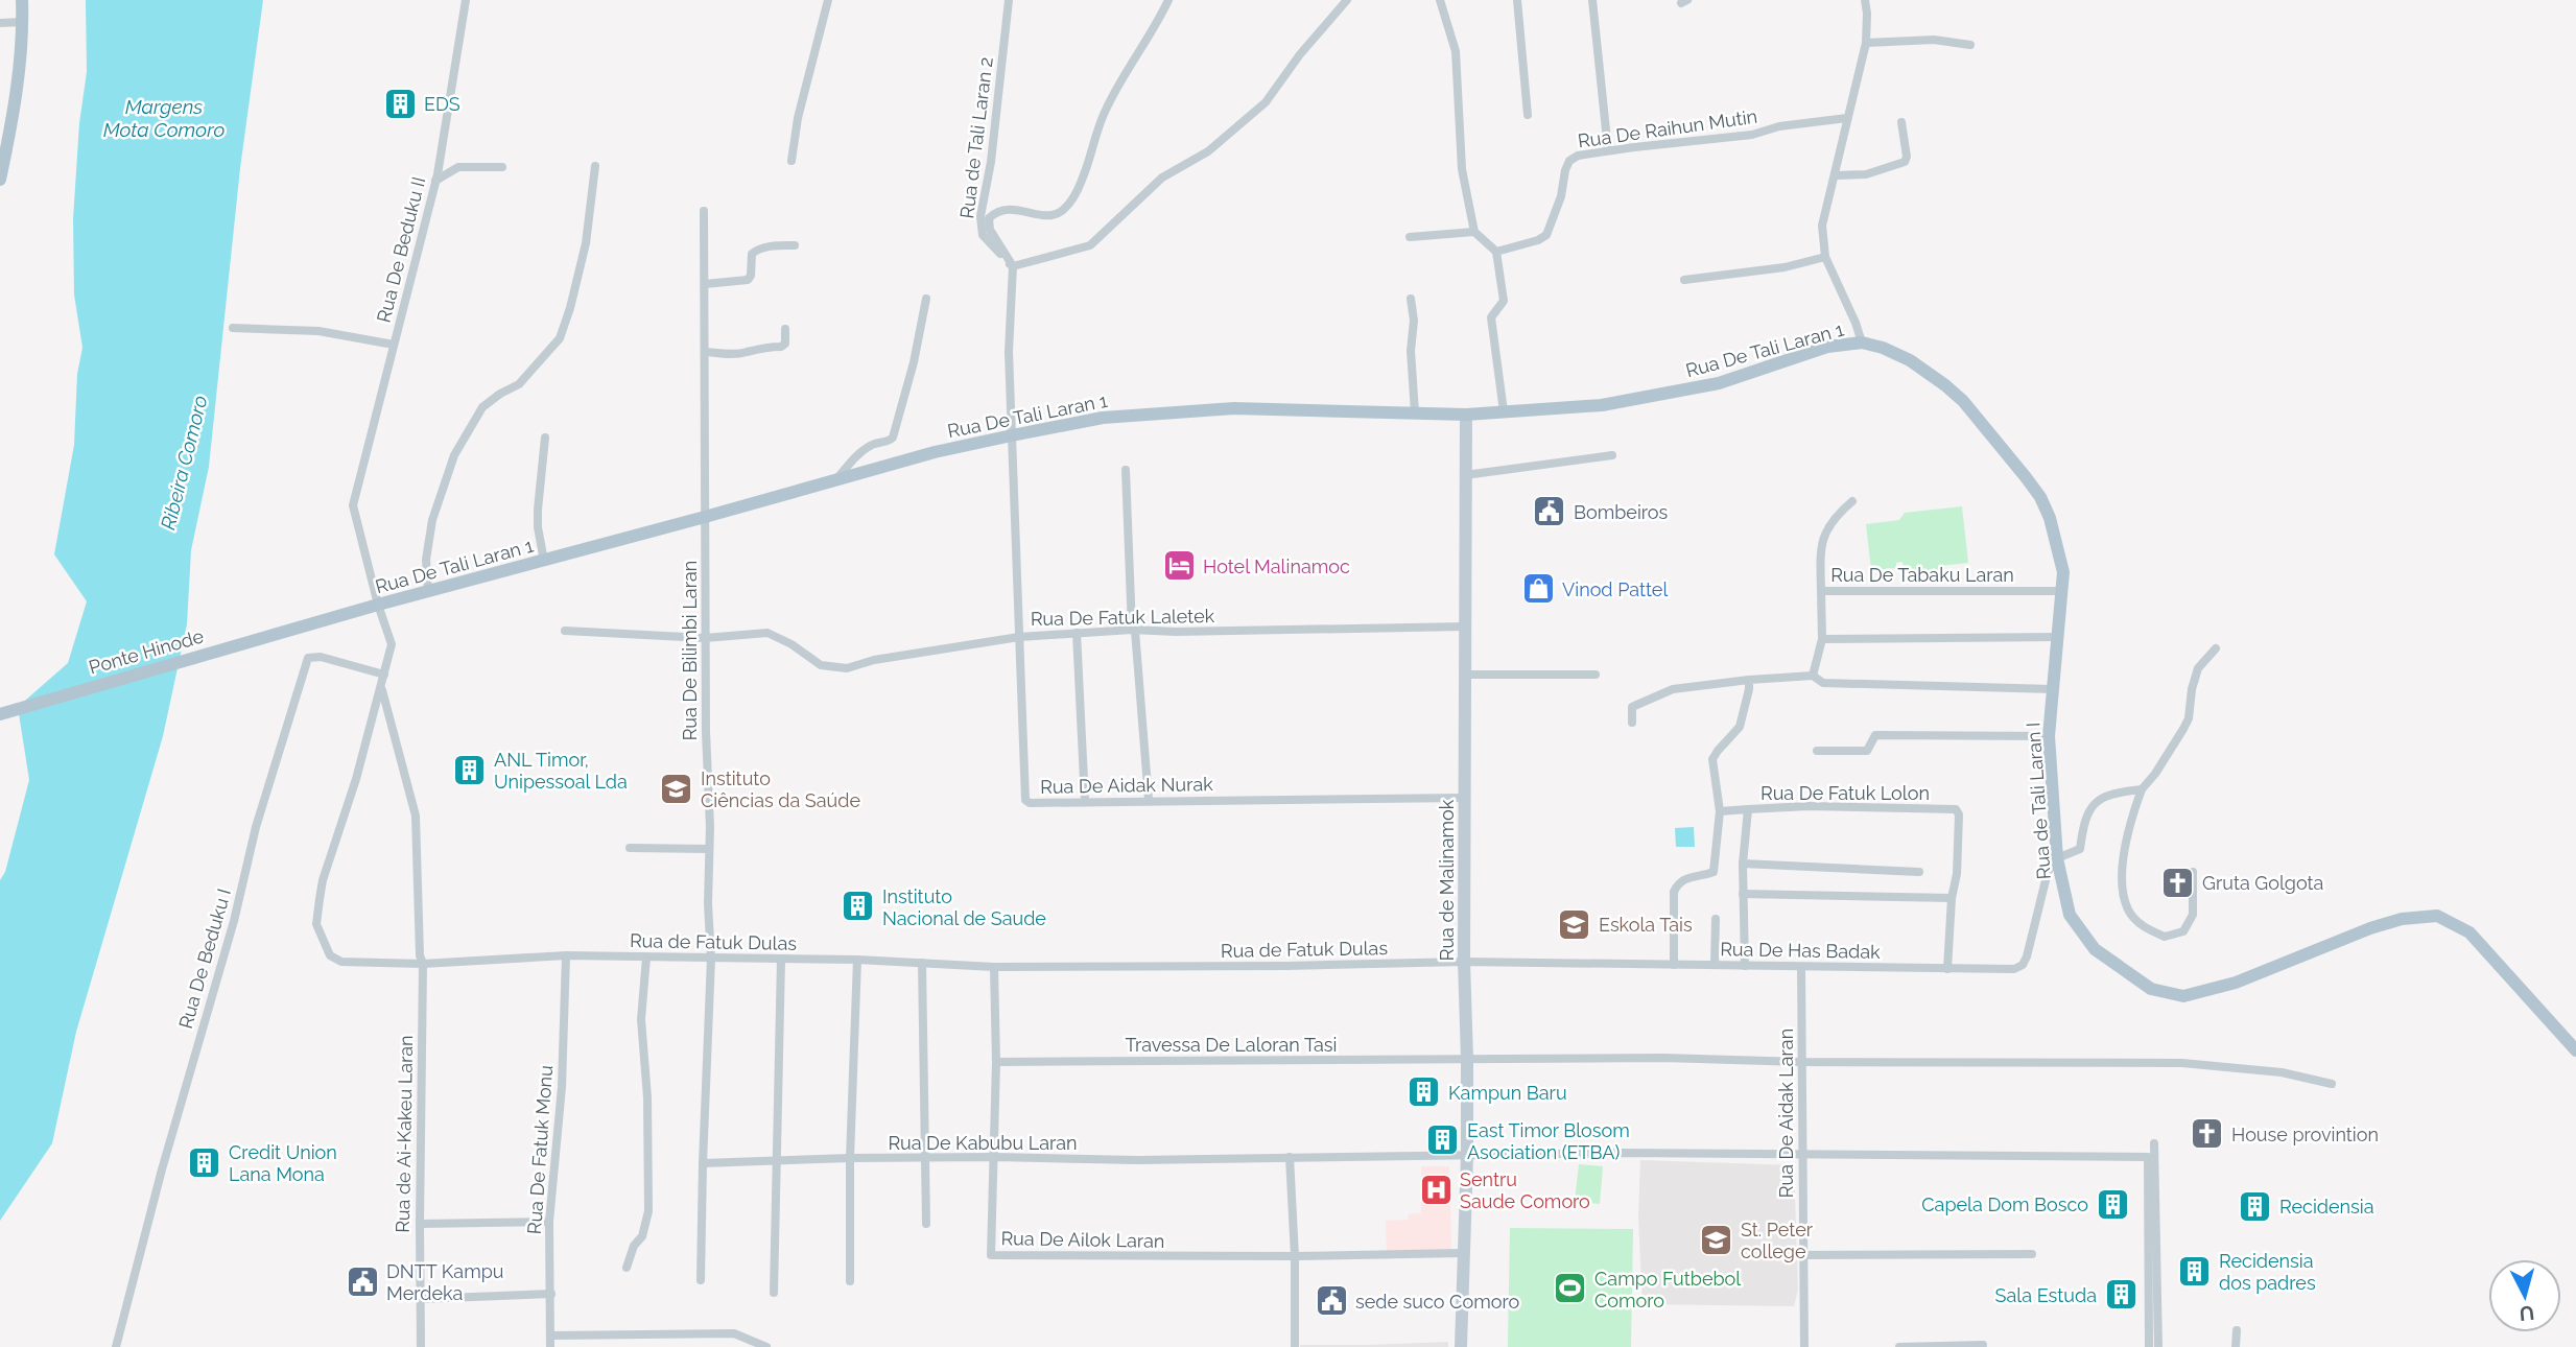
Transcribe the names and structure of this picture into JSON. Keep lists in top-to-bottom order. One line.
{"streets":{"main road":["Rua De Tali Laran 1","Ponte Hinode","Rua de Tali Laran I"],"street":["Rua De Raihun Mutin","Rua de Tali Laran 2","Rua De Beduku II","Rua De Tabaku Laran","Rua De Fatuk Laletek","Rua De Bilimbi Laran","Rua De Aidak Nurak","Rua De Fatuk Lolon","Rua de Malinamok","Rua de Fatuk Dulas","Rua De Has Badak","Rua De Beduku I","Travessa De Laloran Tasi","Rua De Aidak Laran","Rua de Ai-Kakeu Laran","Rua De Kabubu Laran","Rua De Fatuk Monu","Rua De Ailok Laran"]},"crossings":[["Rua de Tali Laran 2","Rua De Aidak Nurak"],["Rua De Beduku II","Rua de Fatuk Dulas"],["Rua De Tali Laran 1","Rua De Bilimbi Laran"],["Rua De Tali Laran 1","Ponte Hinode"],["Rua De Tali Laran 1","Rua De Aidak Nurak"],["Rua De Tali Laran 1","Rua de Tali Laran I"],["Rua De Tali Laran 1","Rua de Malinamok"],["Rua De Tali Laran 1","Rua de Fatuk Dulas"],["Rua De Tabaku Laran","Rua de Tali Laran I"],["Rua De Fatuk Laletek","Rua De Bilimbi Laran"],["Rua De Fatuk Laletek","Rua De Aidak Nurak"],["Rua De Fatuk Laletek","Rua de Malinamok"],["Rua De Bilimbi Laran","Rua de Fatuk Dulas"],["Rua De Aidak Nurak","Rua de Malinamok"],["Rua De Fatuk Lolon","Rua De Has Badak"],["Rua de Tali Laran I","Rua De Has Badak"],["Rua de Malinamok","Rua de Fatuk Dulas"],["Rua de Malinamok","Rua De Has Badak"],["Rua de Malinamok","Travessa De Laloran Tasi"],["Rua de Malinamok","Rua De Kabubu Laran"],["Rua de Malinamok","Rua De Ailok Laran"],["Rua de Fatuk Dulas","Rua De Has Badak"],["Rua de Fatuk Dulas","Rua De Beduku I"],["Rua de Fatuk Dulas","Rua de Ai-Kakeu Laran"],["Rua de Fatuk Dulas","Rua De Fatuk Monu"],["Rua de Fatuk Dulas","Rua De Ailok Laran"],["Rua De Has Badak","Rua De Aidak Laran"],["Travessa De Laloran Tasi","Rua De Aidak Laran"],["Travessa De Laloran Tasi","Rua De Ailok Laran"],["Rua De Aidak Laran","Rua De Kabubu Laran"],["Rua De Kabubu Laran","Rua De Ailok Laran"]],"water":["Margens Mota Comoro","Ribeira Comoro"],"places":{"building":["EDS","ANL Timor, Unipessoal Lda","Instituto Nacional de Saude","Kampun Baru","East Timor Blosom Asociation (ETBA)","Credit Union Lana Mona","Capela Dom Bosco","Recidensia","Recidensia dos padres","Sala Estuda"],"public building":["Bombeiros","DNTT Kampu Merdeka","sede suco Comoro"],"hotel":["Hotel Malinamoc"],"shop":["Vinod Pattel"],"school or university":["Instituto Ciências da Saúde","Eskola Tais","St. Peter college"],"church":["Gruta Golgota","House provintion"],"hospital":["Sentru Saude Comoro"],"sports":["Campo Futbebol Comoro"]},"north":"bottom"}
